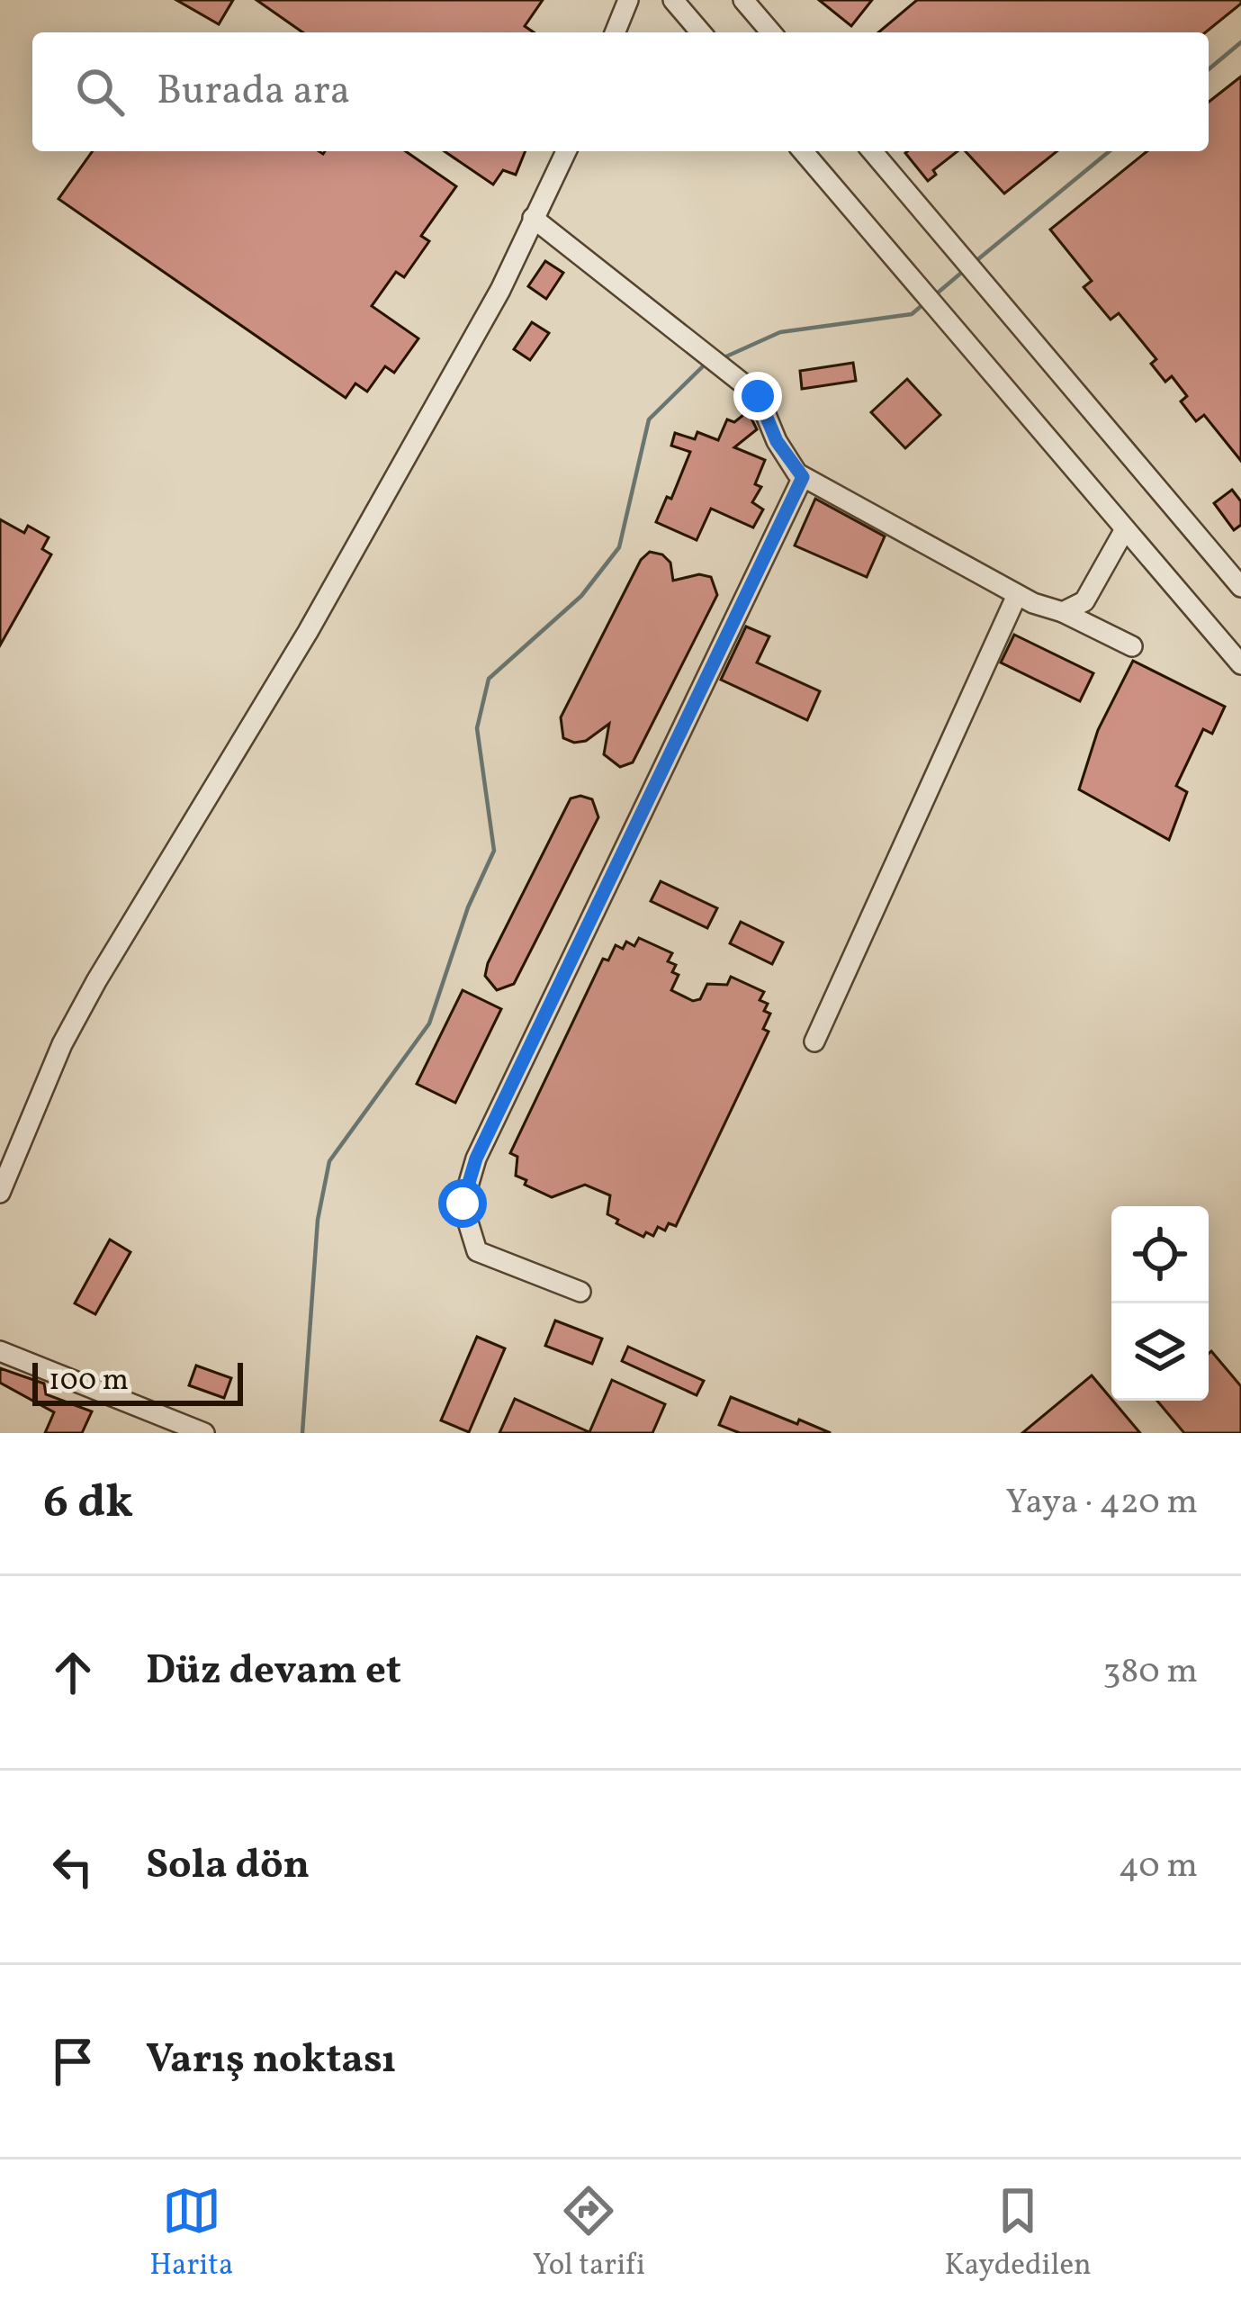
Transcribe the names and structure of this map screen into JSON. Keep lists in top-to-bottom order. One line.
{"scale_bar":"100 m","page":{"search":"Burada ara","scale":"100 m","heading":["6 dk","Yaya · 420 m"],"list":[["Düz devam et","380 m"],["Sola dön","40 m"],"Varış noktası"],"nav":["Harita","Yol tarifi","Kaydedilen"]}}
